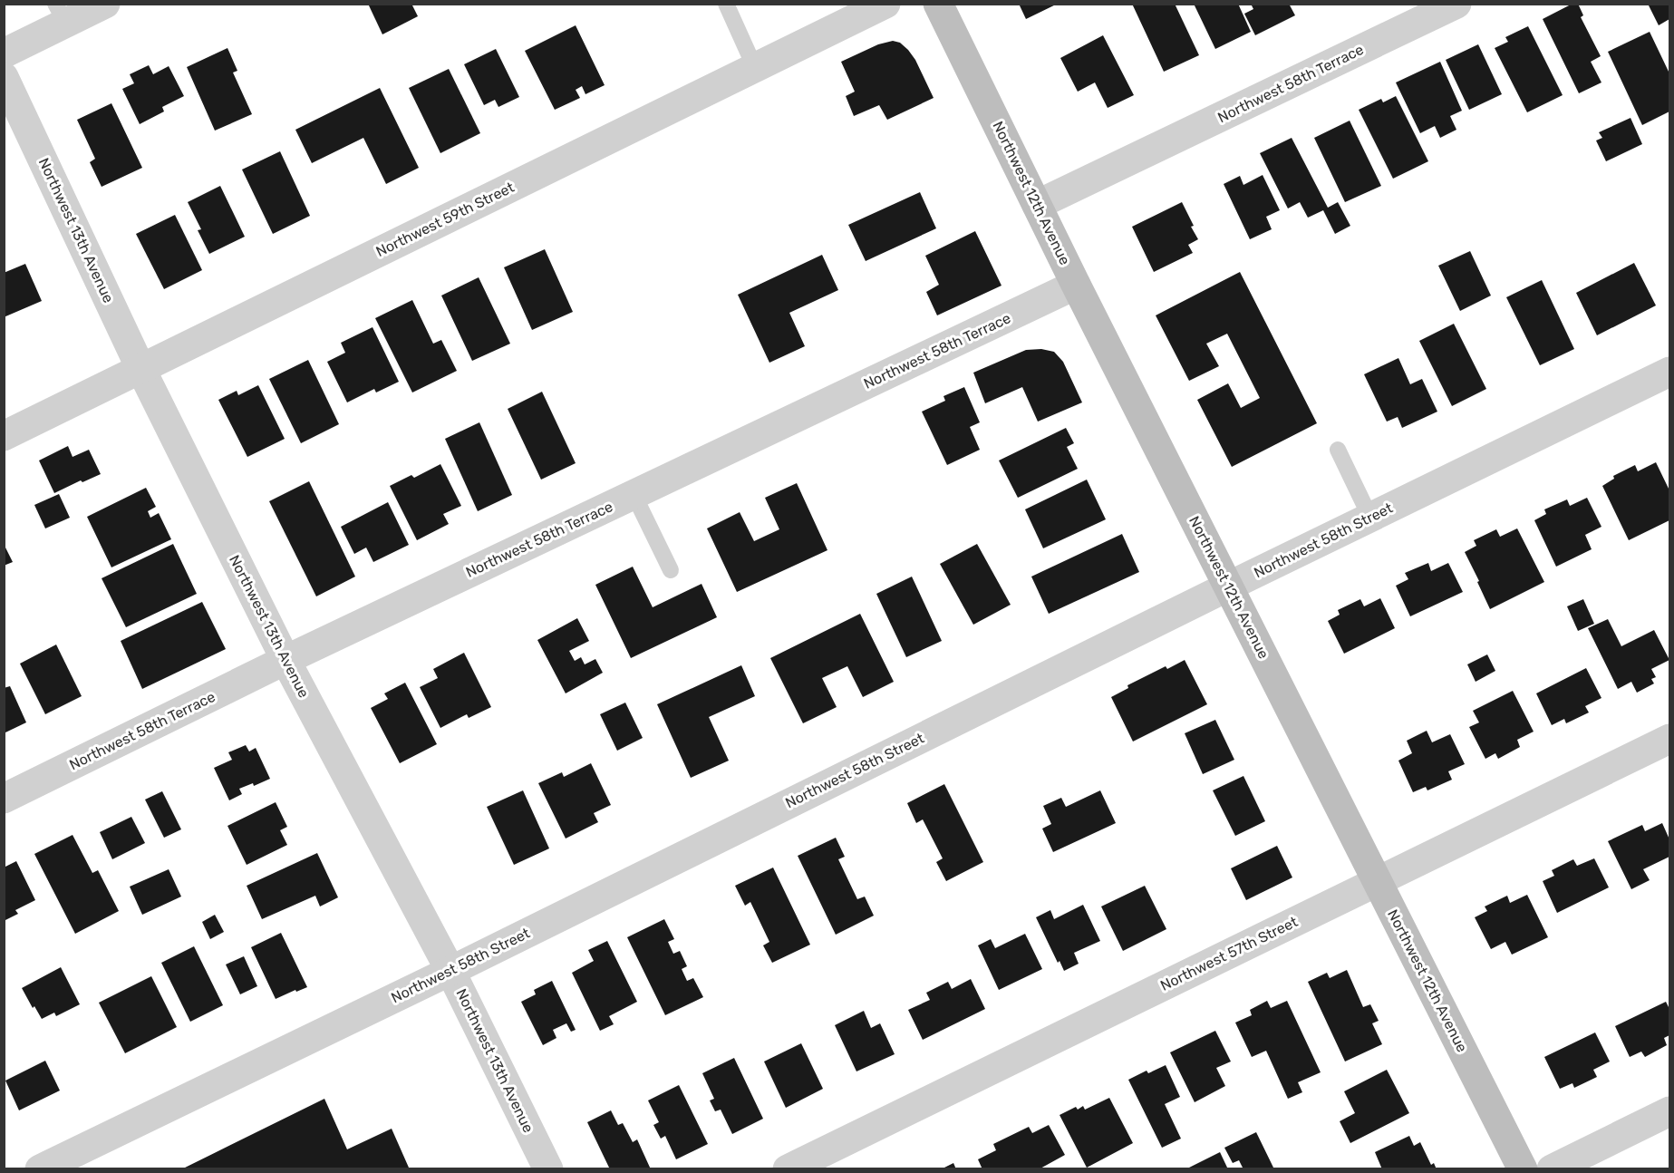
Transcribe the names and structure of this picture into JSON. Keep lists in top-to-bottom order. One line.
{"streets":{"main road":["Northwest 12th Avenue"],"street":["Northwest 58th Terrace","Northwest 59th Street","Northwest 13th Avenue","Northwest 58th Street","Northwest 57th Street"]},"crossings":[["Northwest 58th Terrace","Northwest 12th Avenue"],["Northwest 58th Terrace","Northwest 13th Avenue"],["Northwest 12th Avenue","Northwest 58th Street"],["Northwest 12th Avenue","Northwest 57th Street"],["Northwest 59th Street","Northwest 13th Avenue"],["Northwest 13th Avenue","Northwest 58th Street"]]}
